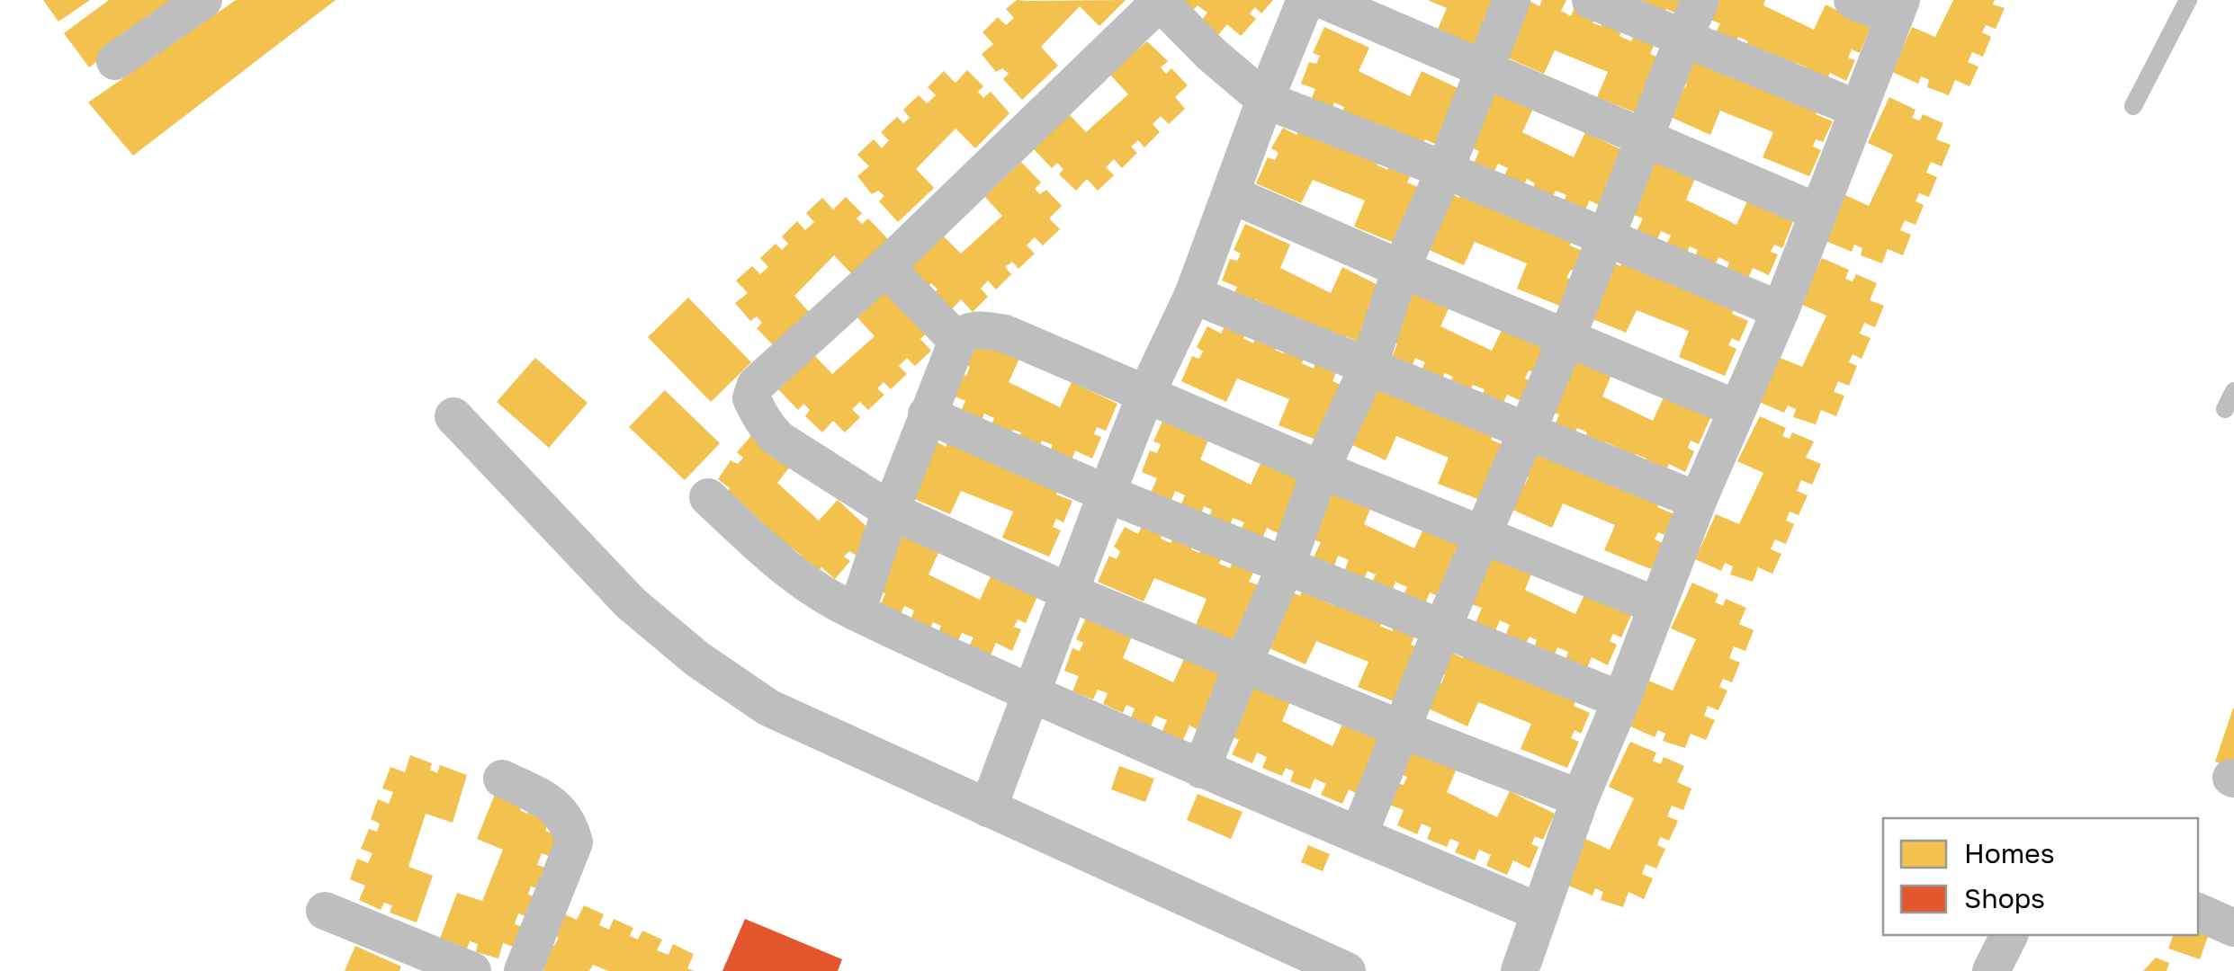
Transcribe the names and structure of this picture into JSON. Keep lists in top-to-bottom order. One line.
{"legend":["Homes","Shops"]}
